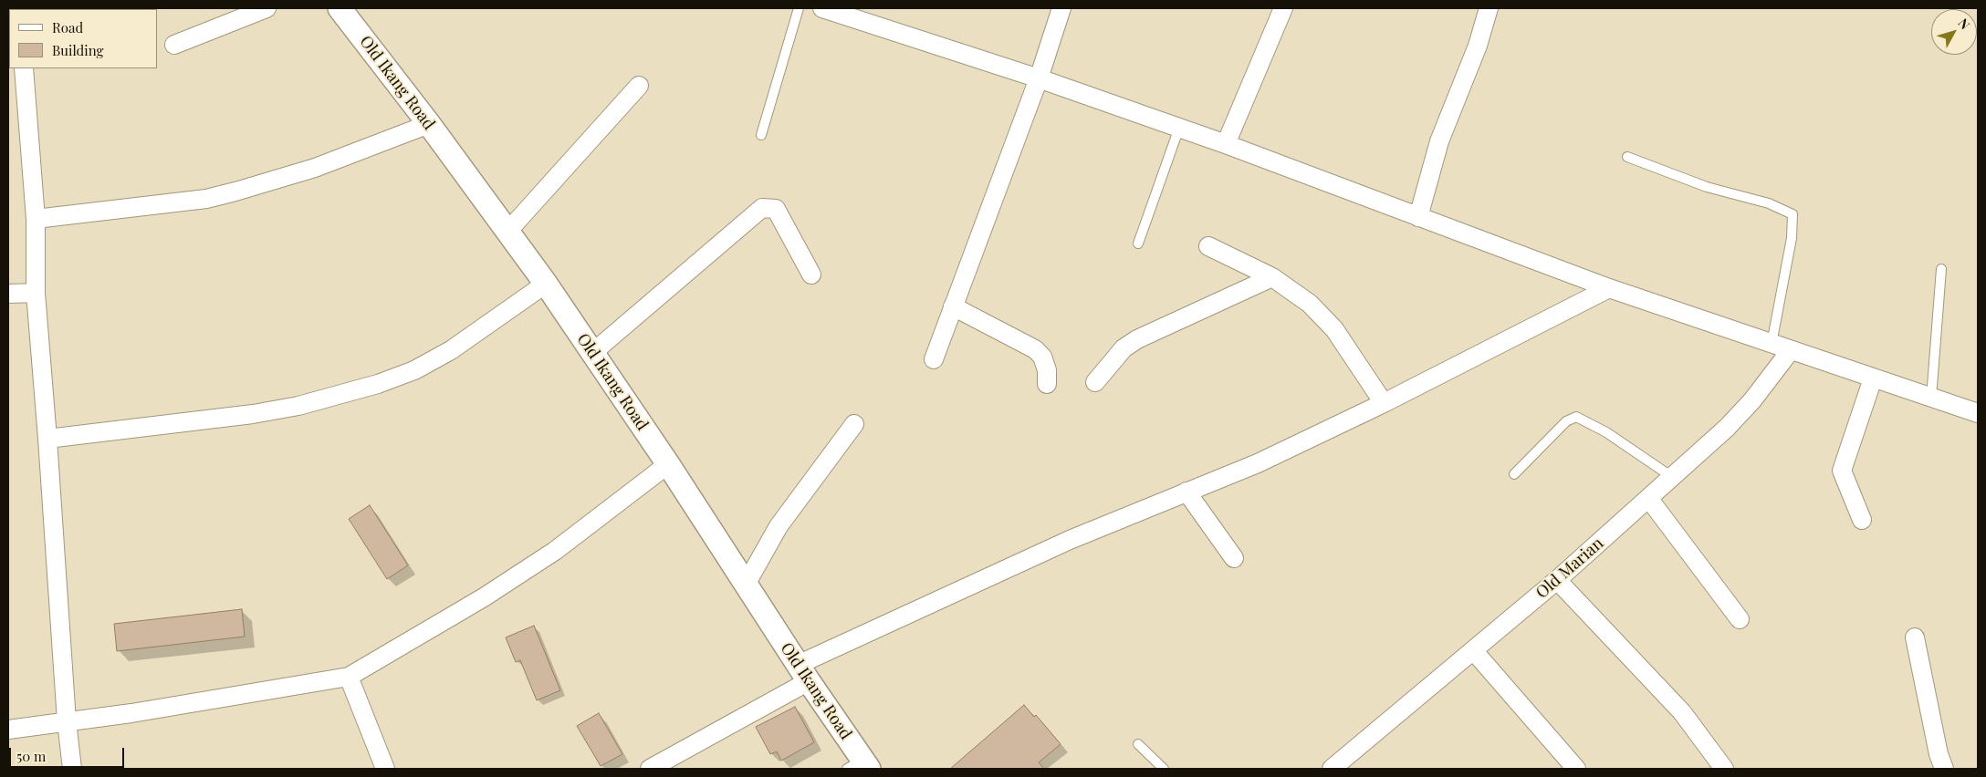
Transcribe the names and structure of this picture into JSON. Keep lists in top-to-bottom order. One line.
{"streets":{"street":["Old Ikang Road","Old Marian"]},"legend":["Road","Building"],"scale_bar":"50 m","north":"top right"}
